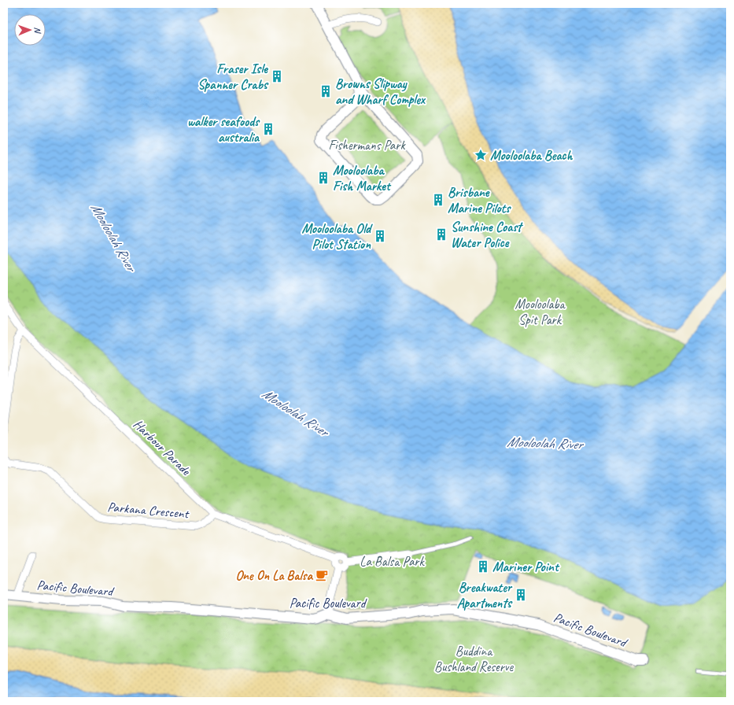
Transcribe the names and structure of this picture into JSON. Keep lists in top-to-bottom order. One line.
{"streets":{"street":["Harbour Parade","Parkana Crescent","Pacific Boulevard"]},"crossings":[["Harbour Parade","Parkana Crescent"]],"water":["Mooloolah River"],"parks":["Fishermans Park","Mooloolaba Spit Park","La Balsa Park","Buddina Bushland Reserve"],"places":{"building":["Fraser Isle Spanner Crabs","Browns Slipway and Wharf Complex","walker seafoods australia","Mooloolaba Fish Market","Brisbane Marine Pilots","Sunshine Coast Water Police","Mooloolaba Old Pilot Station","Mariner Point","Breakwater Apartments"],"place":["Mooloolaba Beach"],"cafe":["One On La Balsa"]},"north":"right"}
